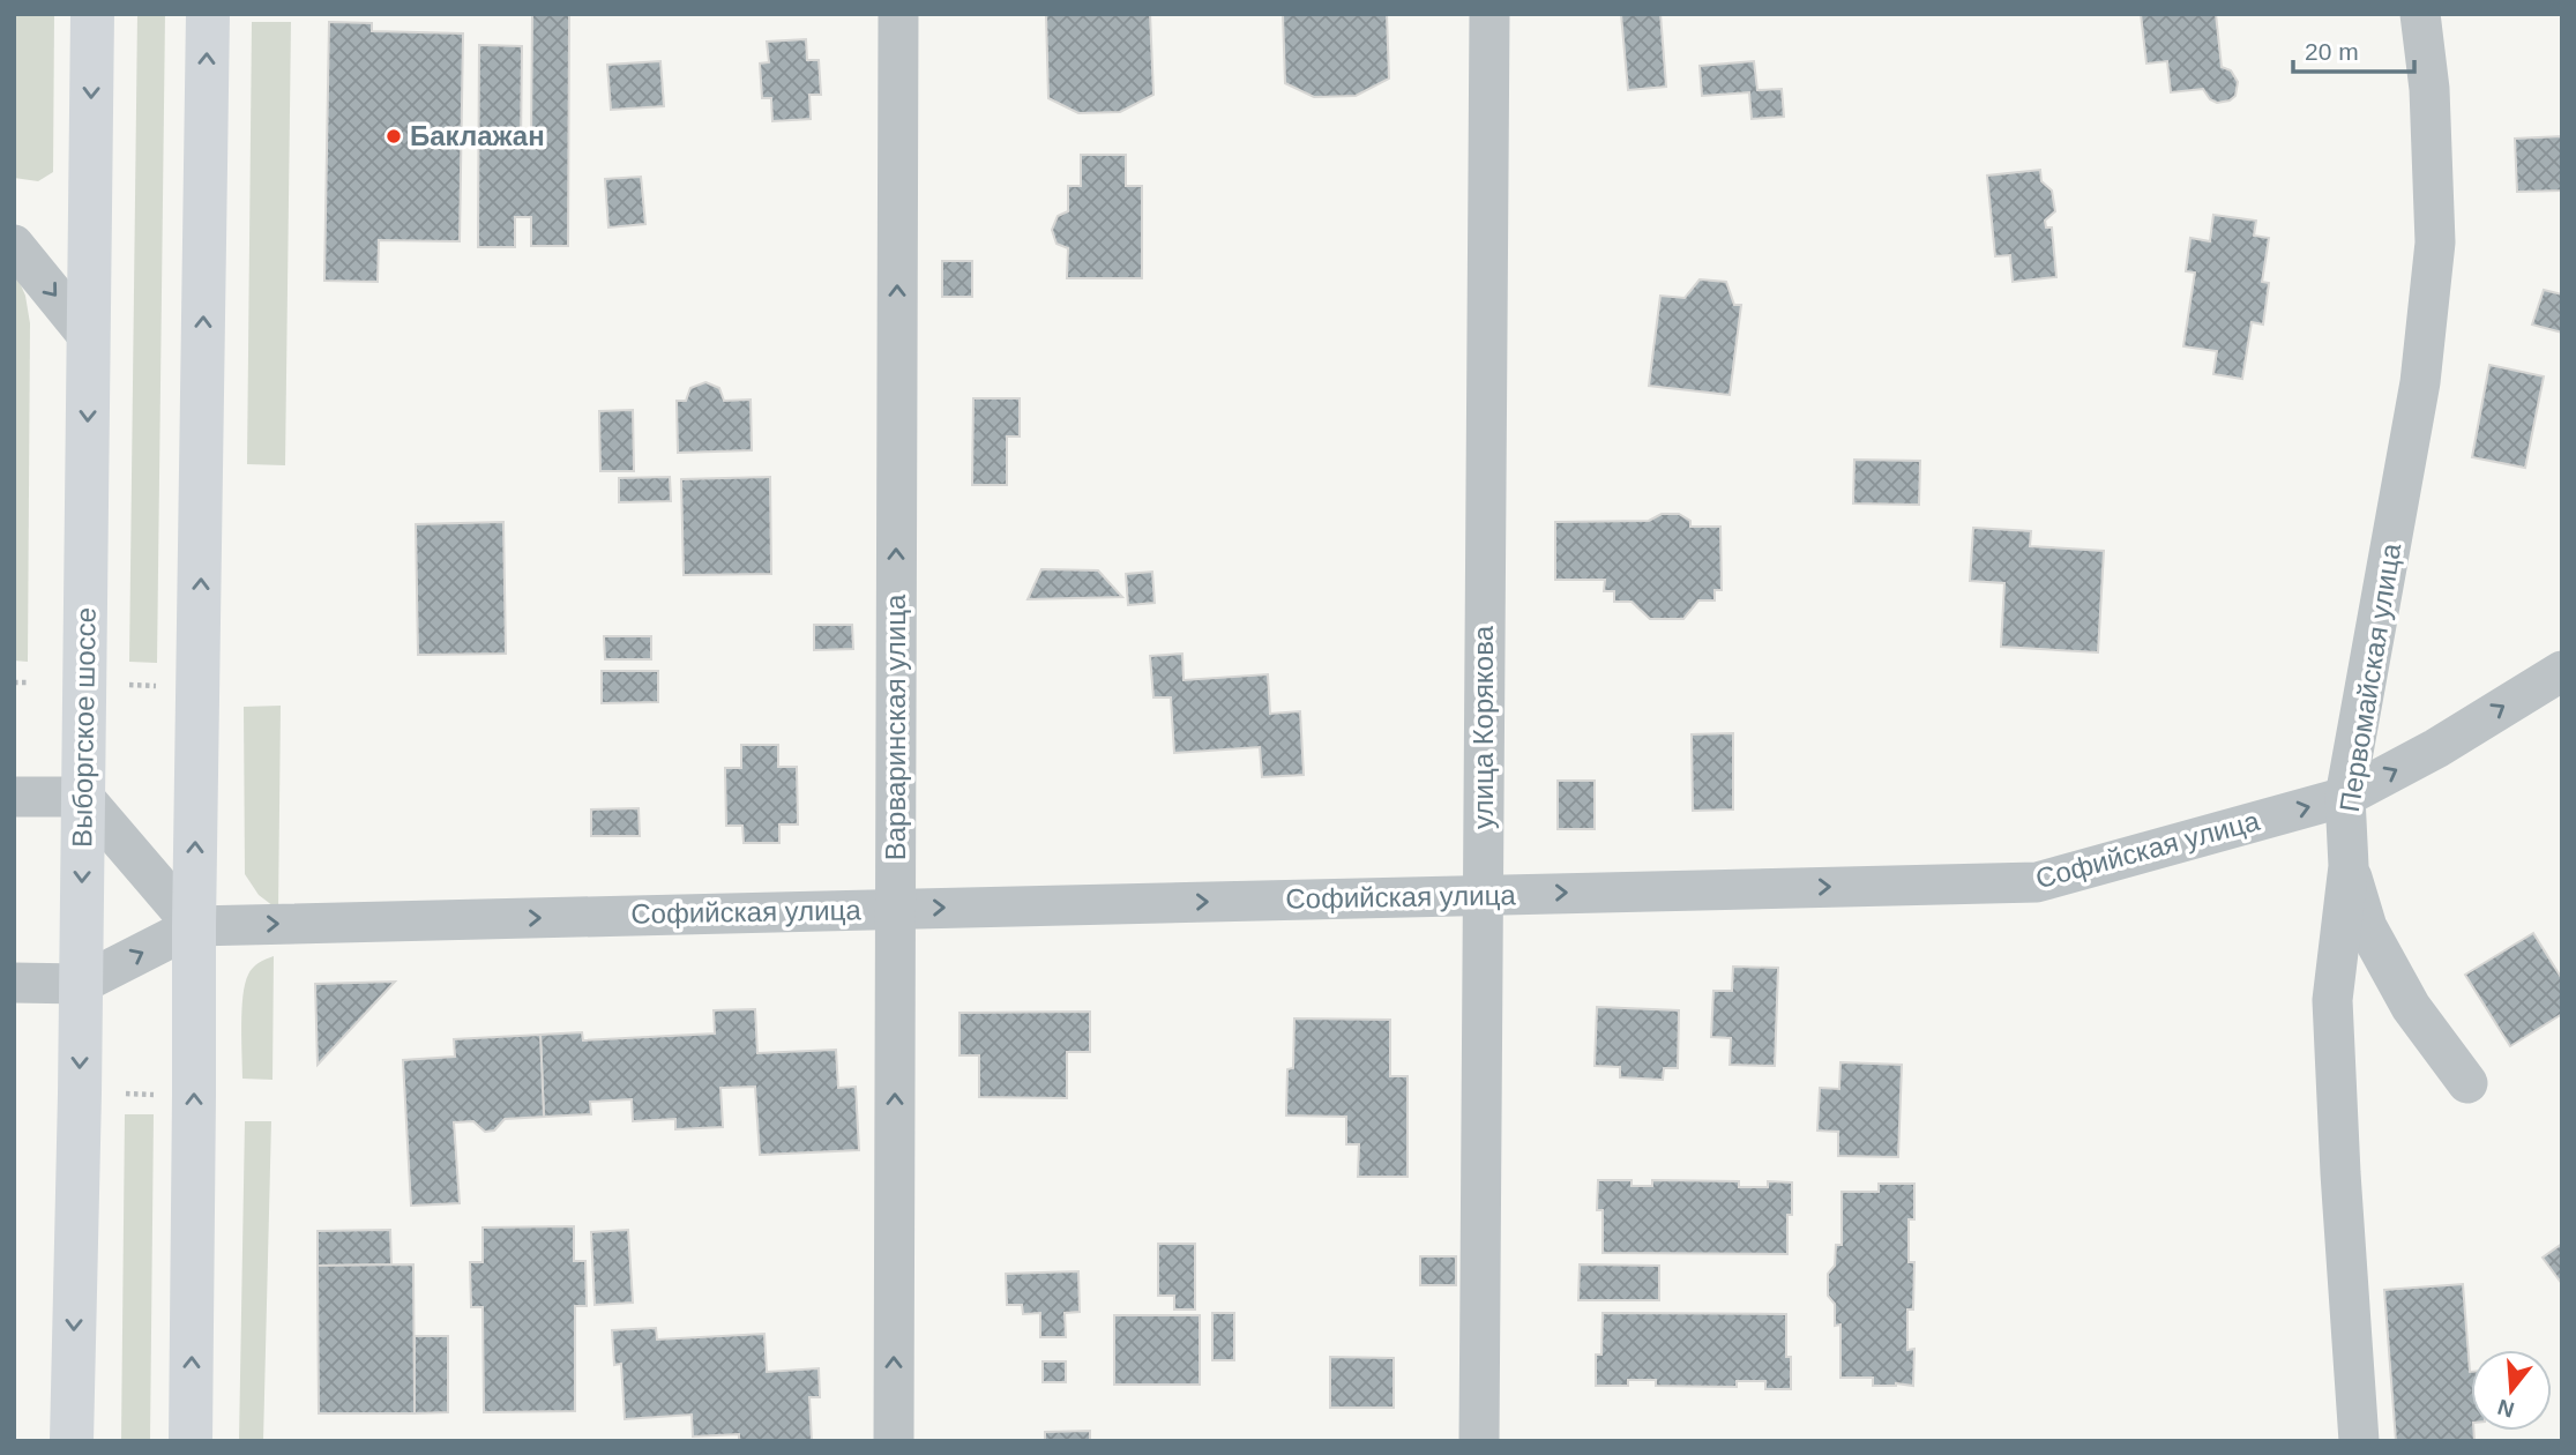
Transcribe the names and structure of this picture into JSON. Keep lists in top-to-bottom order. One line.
{"streets":{"main road":["Выборгское шоссе"],"street":["Первомайская улица","Варваринская улица","улица Корякова","Софийская улица"]},"crossings":[["Первомайская улица","Софийская улица"],["Варваринская улица","Софийская улица"],["улица Корякова","Софийская улица"]],"one_way":["Варваринская улица","Софийская улица"],"places":["Баклажан"],"scale_bar":"20 m","north":"bottom"}
